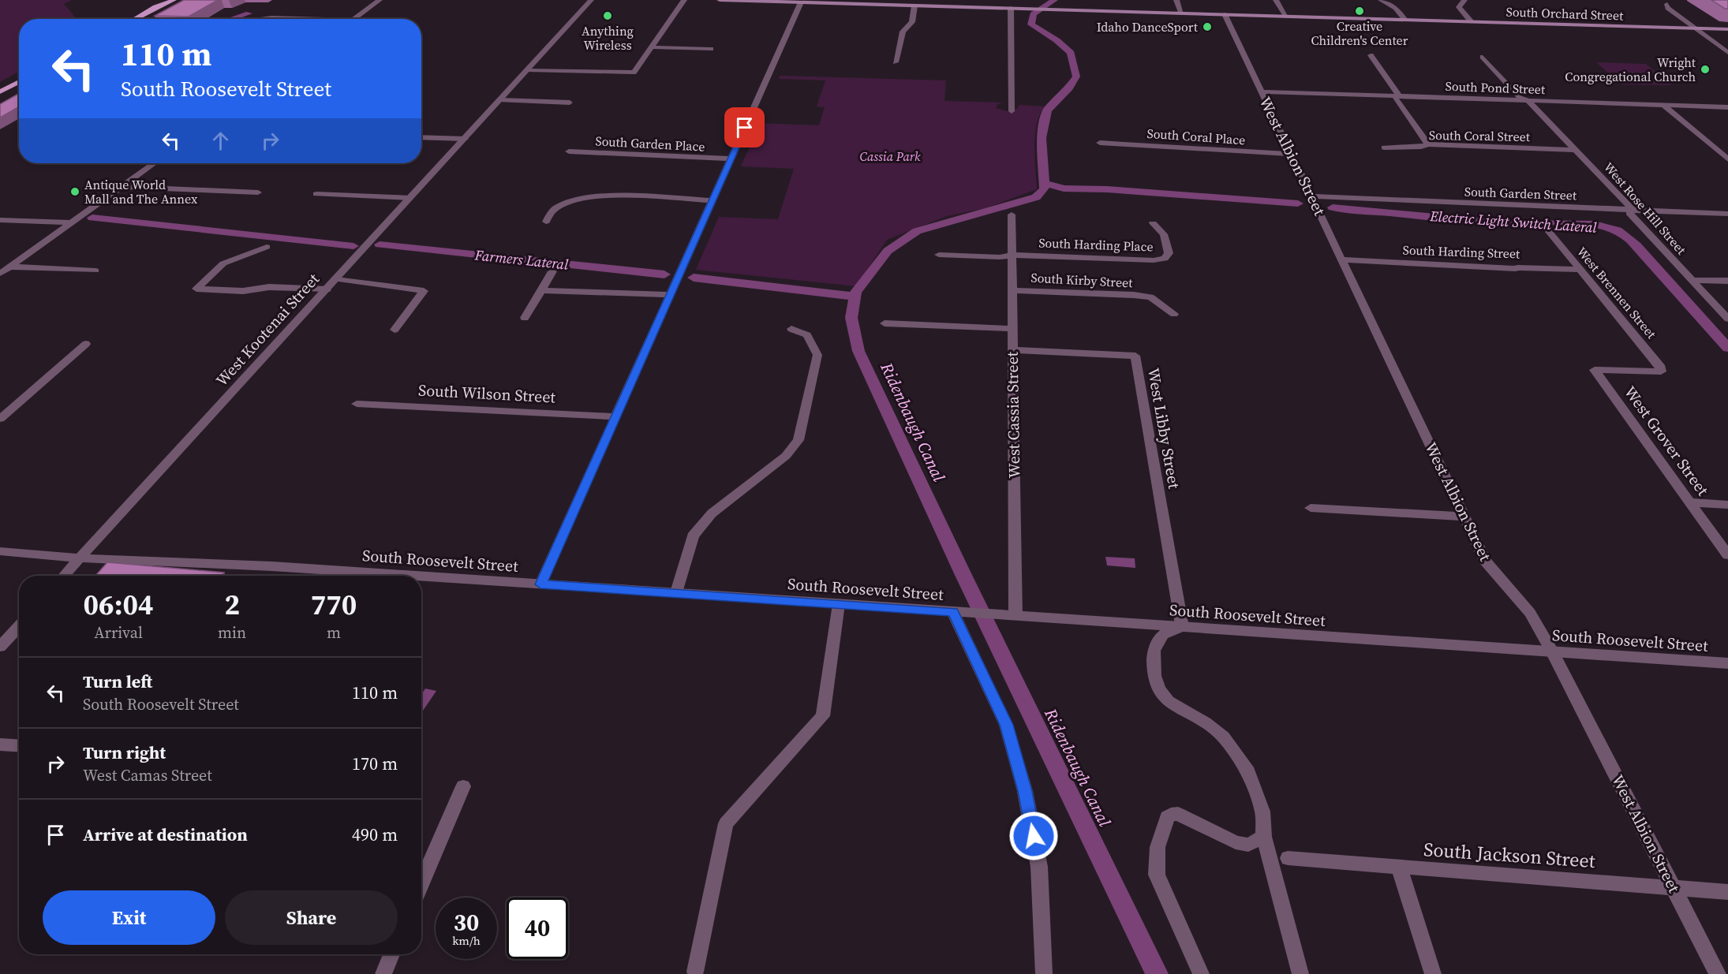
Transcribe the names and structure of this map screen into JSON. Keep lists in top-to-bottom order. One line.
{"streets":{"main road":["South Orchard Street"],"street":["South Pond Street","South Coral Street","South Coral Place","South Garden Place","West Albion Street","South Garden Street","West Rose Hill Street","South Harding Place","South Harding Street","South Kirby Street","West Brennen Street","West Kootenai Street","South Wilson Street","West Cassia Street","West Libby Street","West Grover Street","South Roosevelt Street","South Jackson Street"]},"crossings":[["South Orchard Street","West Albion Street"],["South Pond Street","West Albion Street"],["South Pond Street","West Rose Hill Street"],["South Coral Street","West Rose Hill Street"],["South Coral Place","West Albion Street"],["West Albion Street","South Garden Street"],["West Albion Street","South Harding Street"],["West Albion Street","South Roosevelt Street"],["West Albion Street","South Jackson Street"],["South Garden Street","West Rose Hill Street"],["South Harding Place","West Cassia Street"],["South Harding Street","West Brennen Street"],["South Kirby Street","West Cassia Street"],["West Brennen Street","West Grover Street"],["West Kootenai Street","South Roosevelt Street"],["West Cassia Street","West Libby Street"],["West Cassia Street","South Roosevelt Street"],["West Libby Street","South Roosevelt Street"]],"water":["Electric Light Switch Lateral","Farmers Lateral","Ridenbaugh Canal"],"parks":["Cassia Park"],"places":["Creative Children's Center","Anything Wireless","Idaho DanceSport","Wright Congregational Church","Antique World Mall and The Annex"],"page":{"turn":["110 m","South Roosevelt Street"],"eta":["06:04","Arrival","2","min","770","m"],"list":[{"name":"Turn left","note":"South Roosevelt Street","value":"110 m"},{"name":"Turn right","note":"West Camas Street","value":"170 m"},{"name":"Arrive at destination","value":"490 m"}],"buttons":["Exit","Share"],"speed":"30 km/h","limit":"40"}}
